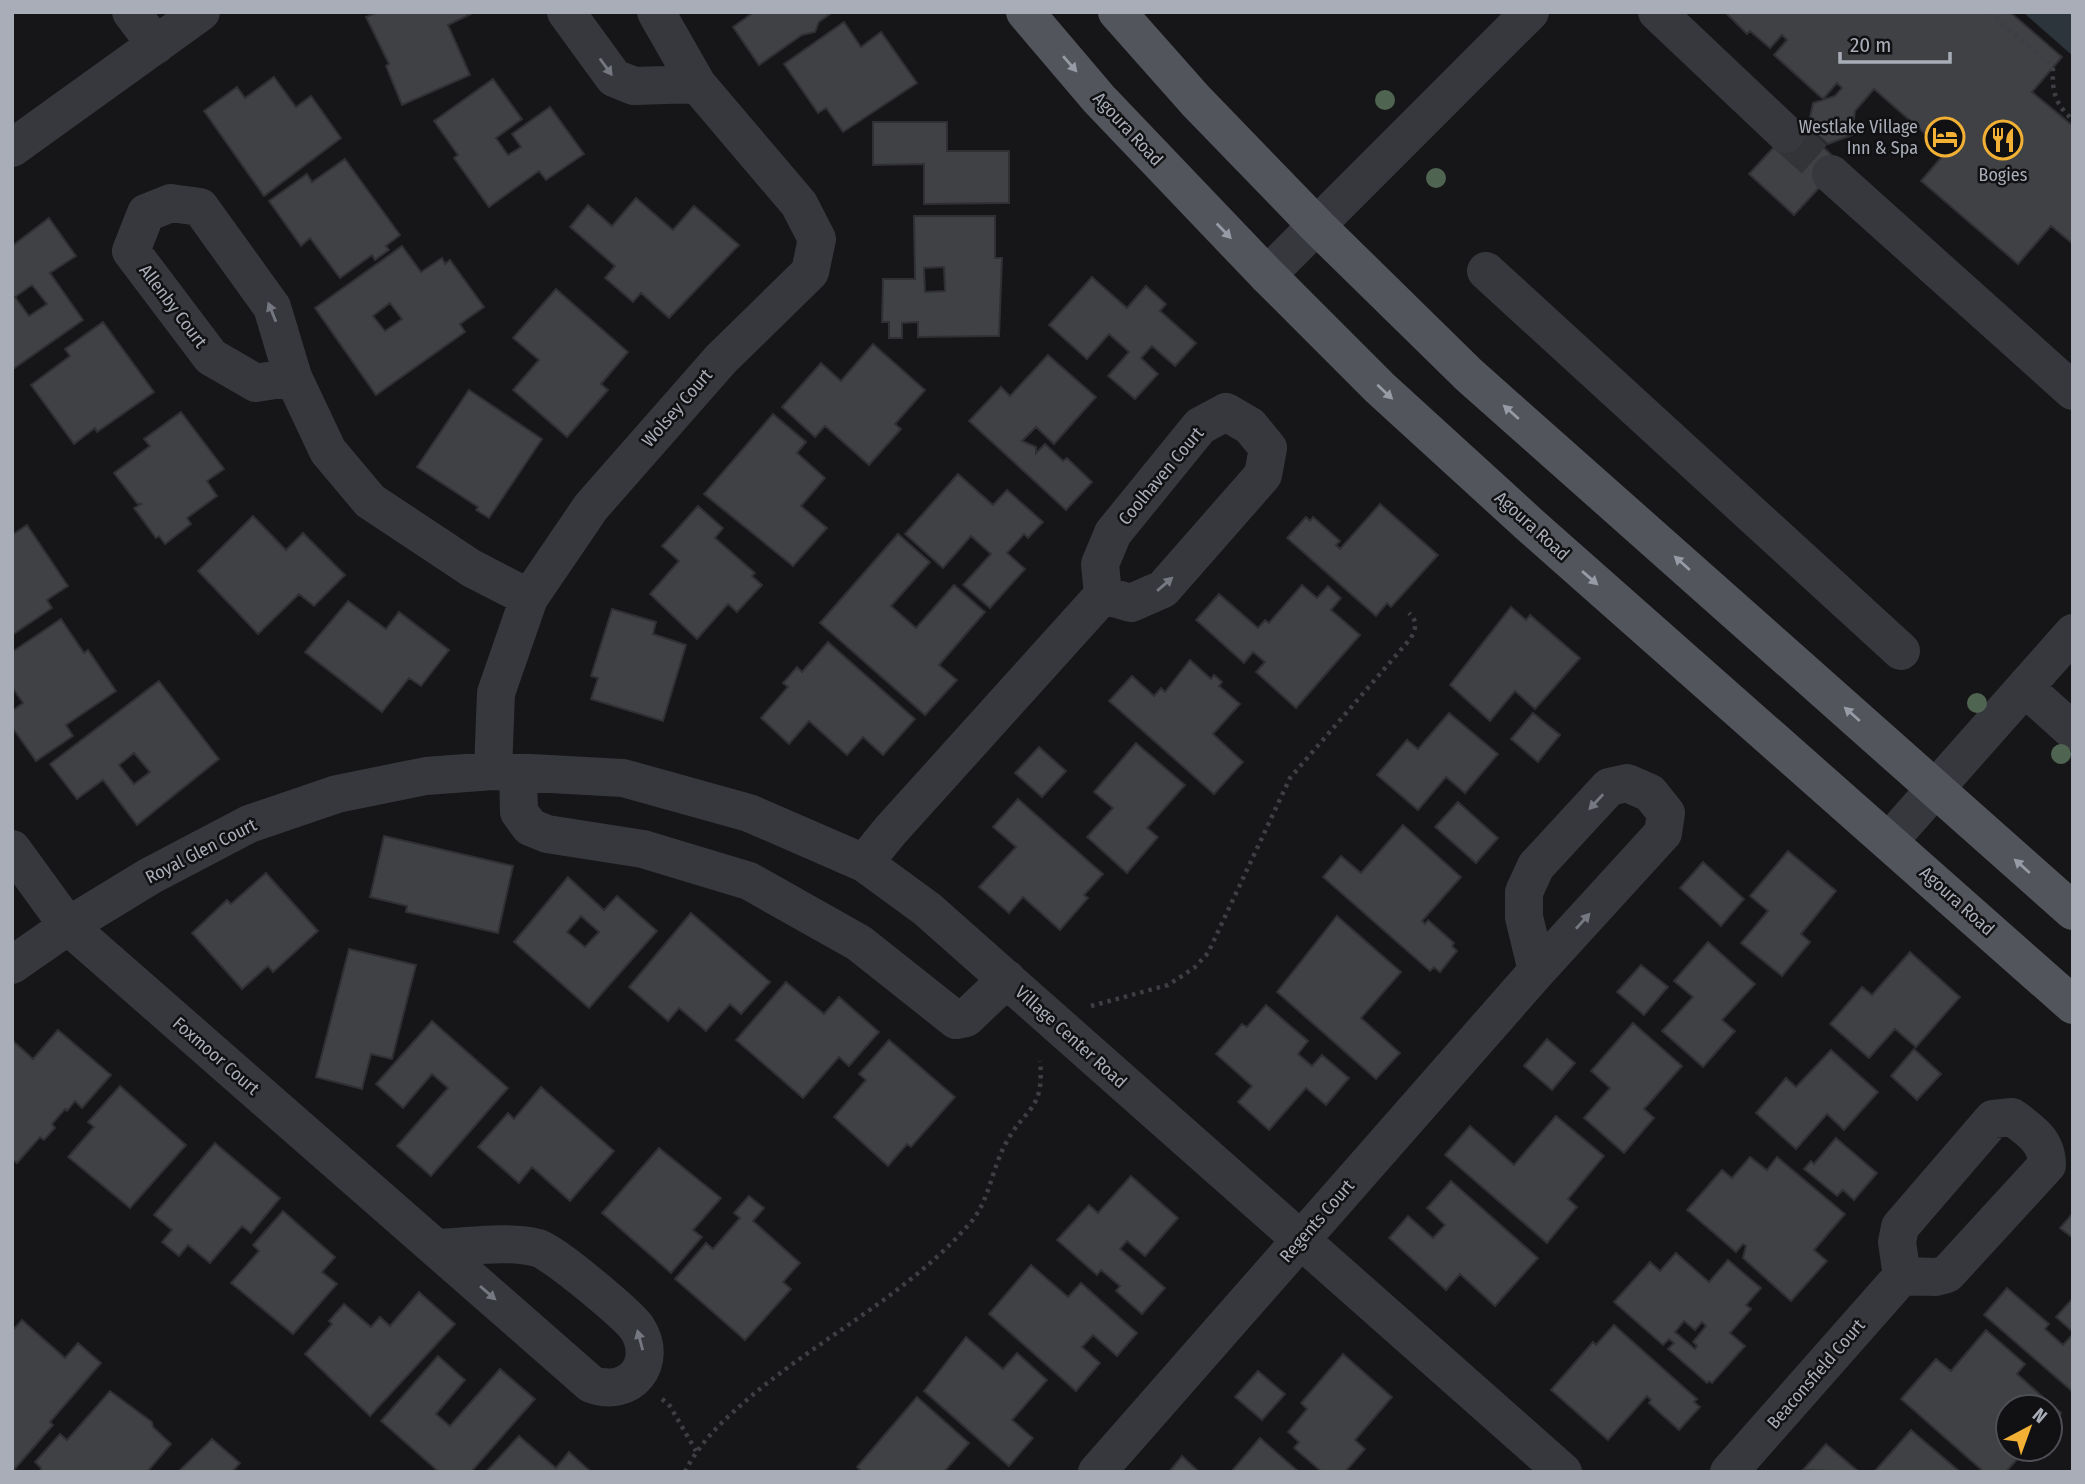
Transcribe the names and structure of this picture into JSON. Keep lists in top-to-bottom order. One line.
{"streets":{"main road":["Agoura Road"],"street":["Allenby Court","Wolsey Court","Coolhaven Court","Royal Glen Court","Village Center Road","Foxmoor Court","Regents Court","Beaconsfield Court"]},"crossings":[["Allenby Court","Wolsey Court"],["Wolsey Court","Royal Glen Court"],["Wolsey Court","Village Center Road"],["Royal Glen Court","Village Center Road"],["Royal Glen Court","Foxmoor Court"],["Village Center Road","Regents Court"]],"places":{"hotel":["Westlake Village Inn & Spa"],"restaurant":["Bogies"]},"scale_bar":"20 m","north":"top right"}
